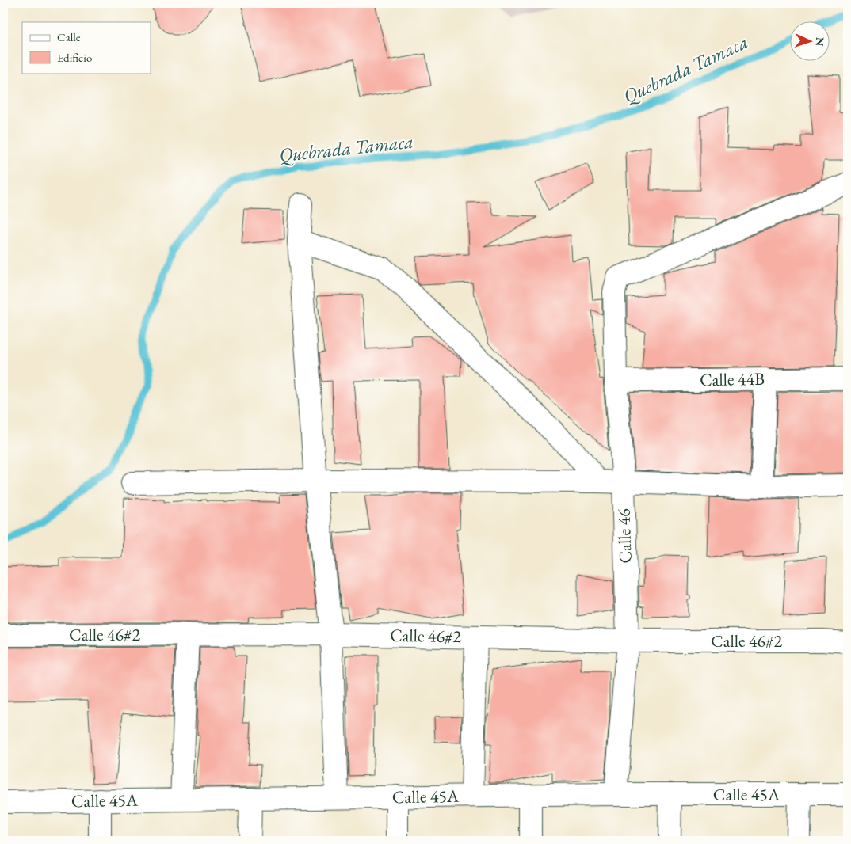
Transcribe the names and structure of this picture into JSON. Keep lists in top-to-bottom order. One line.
{"streets":{"street":["Calle 44B","Calle 46","Calle 46#2","Calle 45A"]},"crossings":[["Calle 44B","Calle 46"],["Calle 46","Calle 46#2"],["Calle 46","Calle 45A"]],"water":["Quebrada Tamaca"],"legend":["Calle","Edificio"],"north":"right"}
